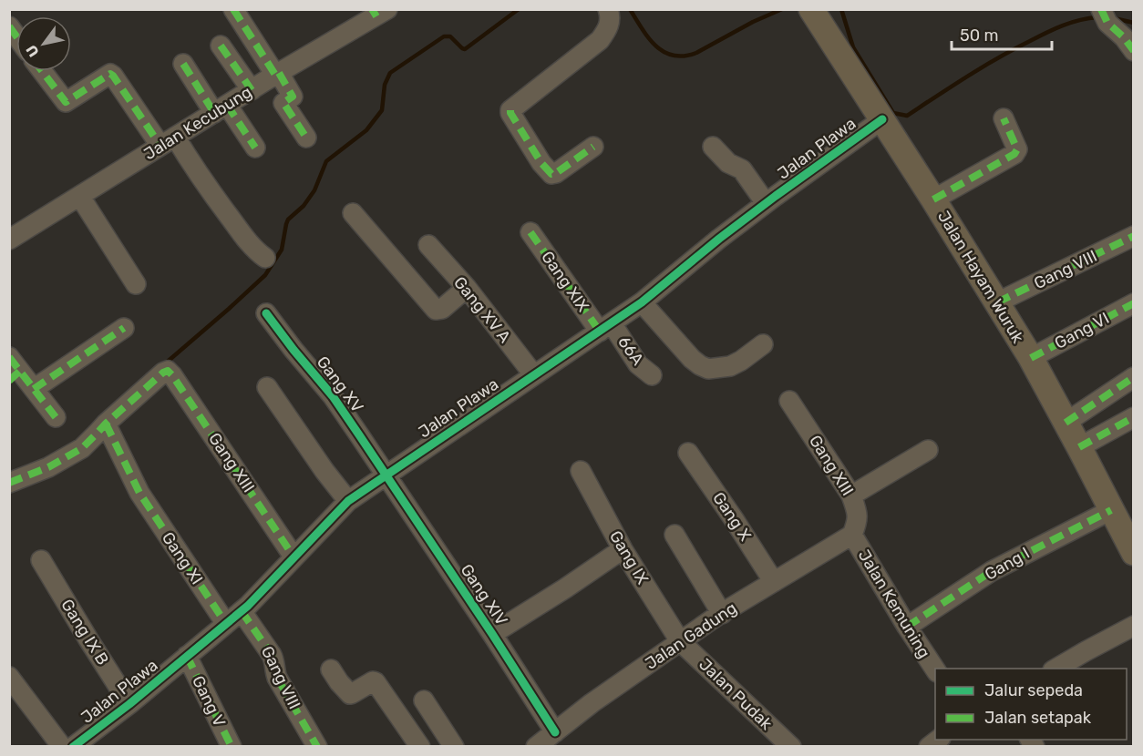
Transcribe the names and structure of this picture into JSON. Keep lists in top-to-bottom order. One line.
{"streets":{"main road":["Jalan Hayam Wuruk"],"street":["Jalan Kecubung","Jalan Plawa","Gang VIII","Gang XIX","Gang XV A","Gang VI","66A","Gang XV","Gang XIII","Gang X","Gang IX","Gang XI","Gang I","Gang XIV","Jalan Kemuning","Gang IX B","Jalan Gadung","Jalan Pudak","Gang V"]},"crossings":[["Jalan Plawa","Gang VIII"],["Jalan Plawa","Jalan Hayam Wuruk"],["Jalan Plawa","Gang XIX"],["Jalan Plawa","Gang XV A"],["Jalan Plawa","66A"],["Jalan Plawa","Gang XV"],["Jalan Plawa","Gang XIII"],["Jalan Plawa","Gang XI"],["Jalan Plawa","Gang XIV"],["Jalan Plawa","Gang IX B"],["Jalan Plawa","Gang V"],["Gang VIII","Jalan Hayam Wuruk"],["Jalan Hayam Wuruk","Gang VI"],["Jalan Hayam Wuruk","Gang I"],["Gang XIX","66A"],["Gang XV","Gang XIV"],["Gang XIII","Gang XI"],["Gang XIII","Jalan Kemuning"],["Gang XIII","Jalan Gadung"],["Gang X","Jalan Gadung"],["Gang IX","Jalan Gadung"],["Gang IX","Jalan Pudak"],["Gang I","Jalan Kemuning"],["Gang XIV","Jalan Gadung"],["Jalan Kemuning","Jalan Gadung"],["Jalan Gadung","Jalan Pudak"]],"legend":["Jalur sepeda","Jalan setapak"],"scale_bar":"50 m","north":"bottom left"}
